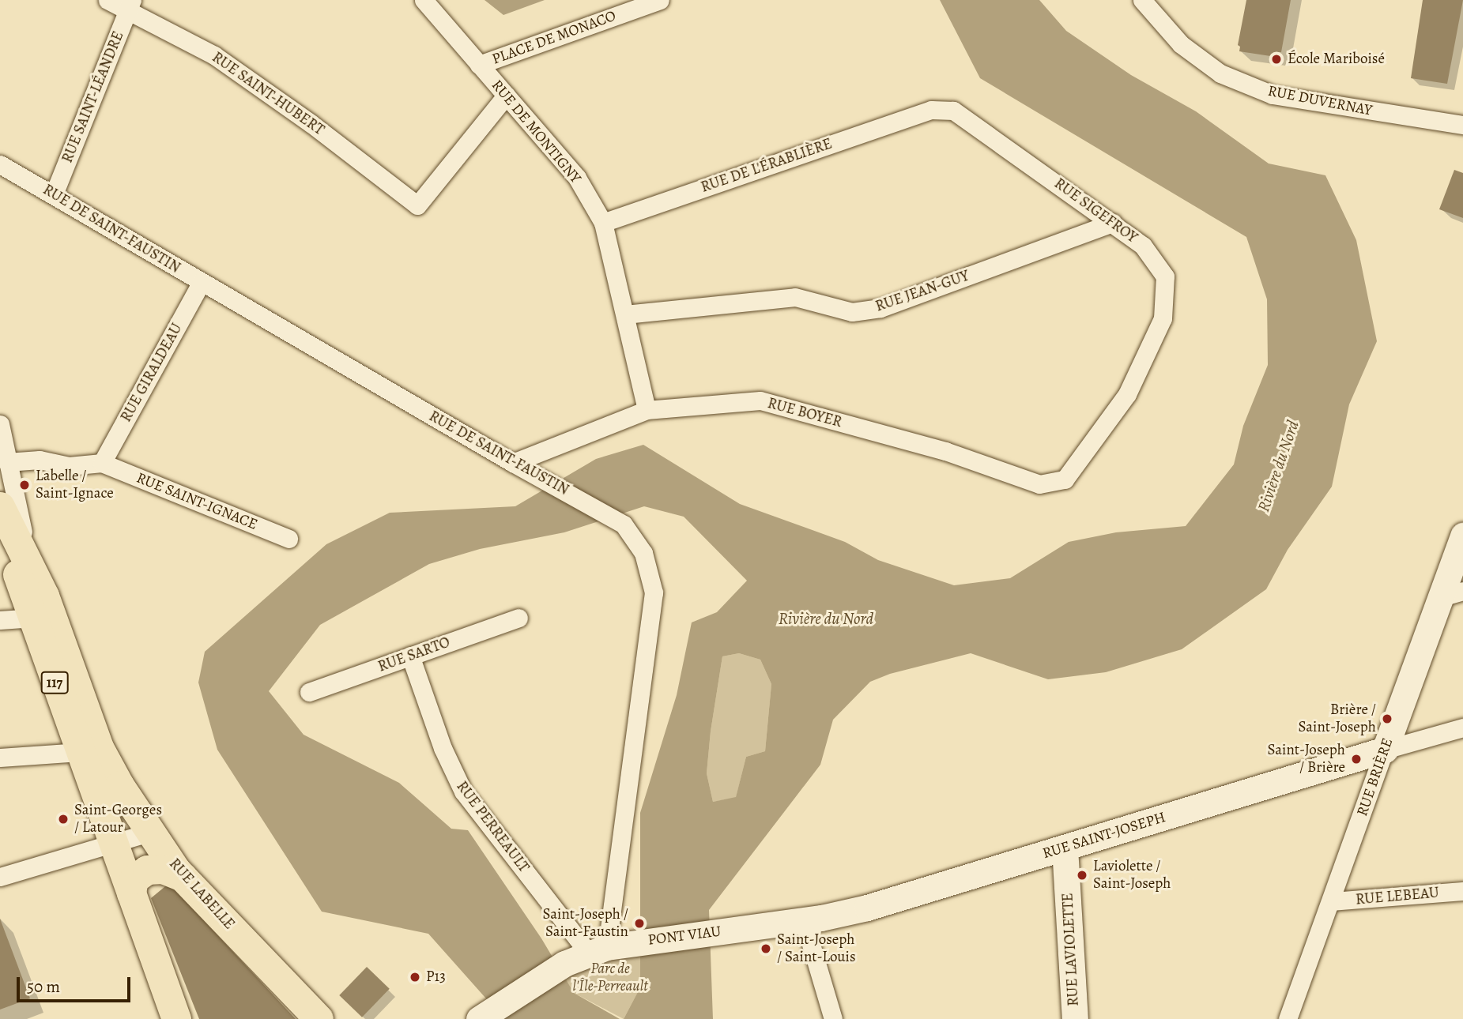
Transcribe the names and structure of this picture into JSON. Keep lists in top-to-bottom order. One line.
{"streets":{"main road":["117","RUE LABELLE"],"street":["PLACE DE MONACO","RUE SAINT-HUBERT","RUE SAINT-LÉANDRE","RUE DUVERNAY","RUE DE MONTIGNY","RUE DE L'ÉRABLIÈRE","RUE SIGEFROY","RUE DE SAINT-FAUSTIN","RUE JEAN-GUY","RUE GIRALDEAU","RUE BOYER","RUE SAINT-IGNACE","RUE SARTO","RUE BRIÈRE","RUE PERREAULT","RUE SAINT-JOSEPH","RUE LEBEAU","PONT VIAU","RUE LAVIOLETTE"]},"crossings":[["PLACE DE MONACO","RUE DE MONTIGNY"],["RUE SAINT-HUBERT","RUE SAINT-LÉANDRE"],["RUE SAINT-HUBERT","RUE DE MONTIGNY"],["RUE SAINT-LÉANDRE","RUE DE SAINT-FAUSTIN"],["RUE DE MONTIGNY","RUE DE L'ÉRABLIÈRE"],["RUE DE MONTIGNY","RUE JEAN-GUY"],["RUE DE MONTIGNY","RUE BOYER"],["RUE DE L'ÉRABLIÈRE","RUE SIGEFROY"],["RUE SIGEFROY","RUE JEAN-GUY"],["RUE SIGEFROY","RUE BOYER"],["RUE DE SAINT-FAUSTIN","RUE GIRALDEAU"],["RUE DE SAINT-FAUSTIN","RUE BOYER"],["RUE DE SAINT-FAUSTIN","RUE PERREAULT"],["RUE DE SAINT-FAUSTIN","PONT VIAU"],["RUE GIRALDEAU","RUE SAINT-IGNACE"],["RUE SAINT-IGNACE","RUE LABELLE"],["RUE SARTO","RUE PERREAULT"],["RUE BRIÈRE","RUE SAINT-JOSEPH"],["RUE BRIÈRE","RUE LEBEAU"],["RUE PERREAULT","PONT VIAU"],["RUE SAINT-JOSEPH","PONT VIAU"],["RUE SAINT-JOSEPH","RUE LAVIOLETTE"]],"water":["Rivière du Nord"],"parks":["Parc de l'Île-Perreault"],"places":["École Mariboisé","Labelle / Saint-Ignace","Brière / Saint-Joseph","Saint-Joseph / Brière","Saint-Georges / Latour","Laviolette / Saint-Joseph","Saint-Joseph / Saint-Faustin","Saint-Joseph / Saint-Louis","P13"],"scale_bar":"50 m"}
